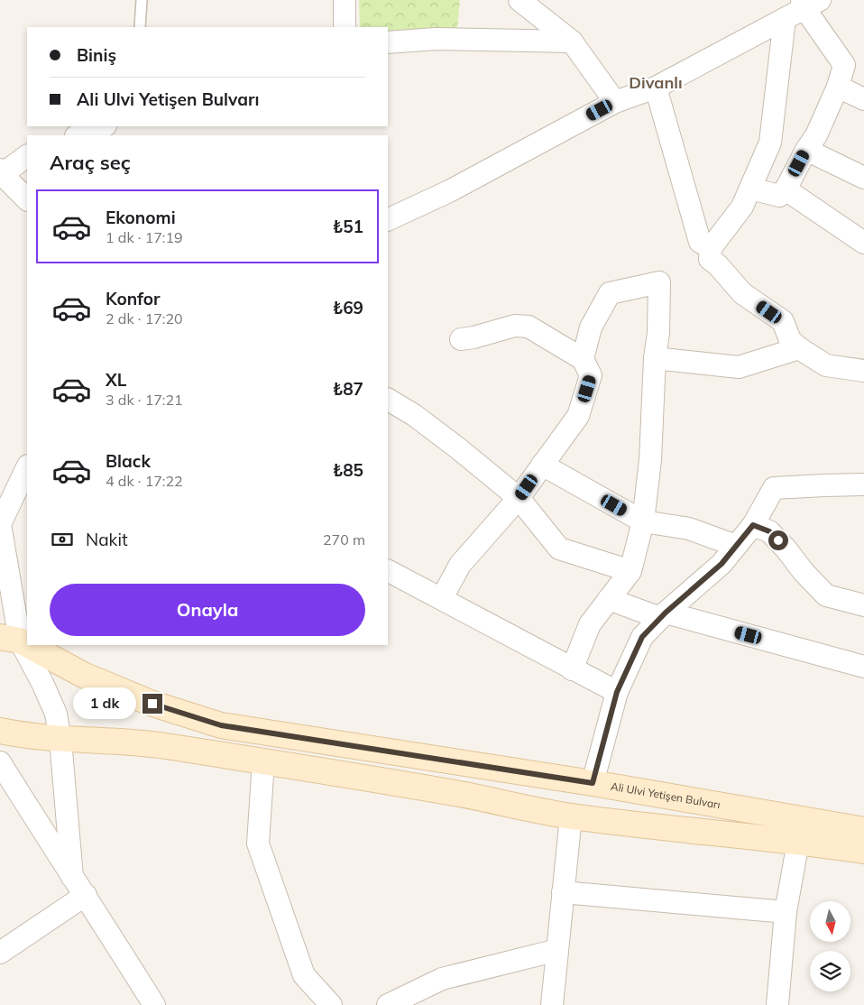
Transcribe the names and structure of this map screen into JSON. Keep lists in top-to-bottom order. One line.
{"streets":{"main road":["Ali Ulvi Yetişen Bulvarı"]},"districts":["Divanlı"],"north":"bottom","page":{"banner":["Biniş","Ali Ulvi Yetişen Bulvarı"],"heading":"Araç seç","list":[{"name":"Ekonomi","note":"1 dk · 17:19","value":"₺51"},{"name":"Konfor","note":"2 dk · 17:20","value":"₺69"},{"name":"XL","note":"3 dk · 17:21","value":"₺87"},{"name":"Black","note":"4 dk · 17:22","value":"₺85"}],"pay":["Nakit","270 m"],"buttons":"Onayla","bubble":"1 dk"}}
